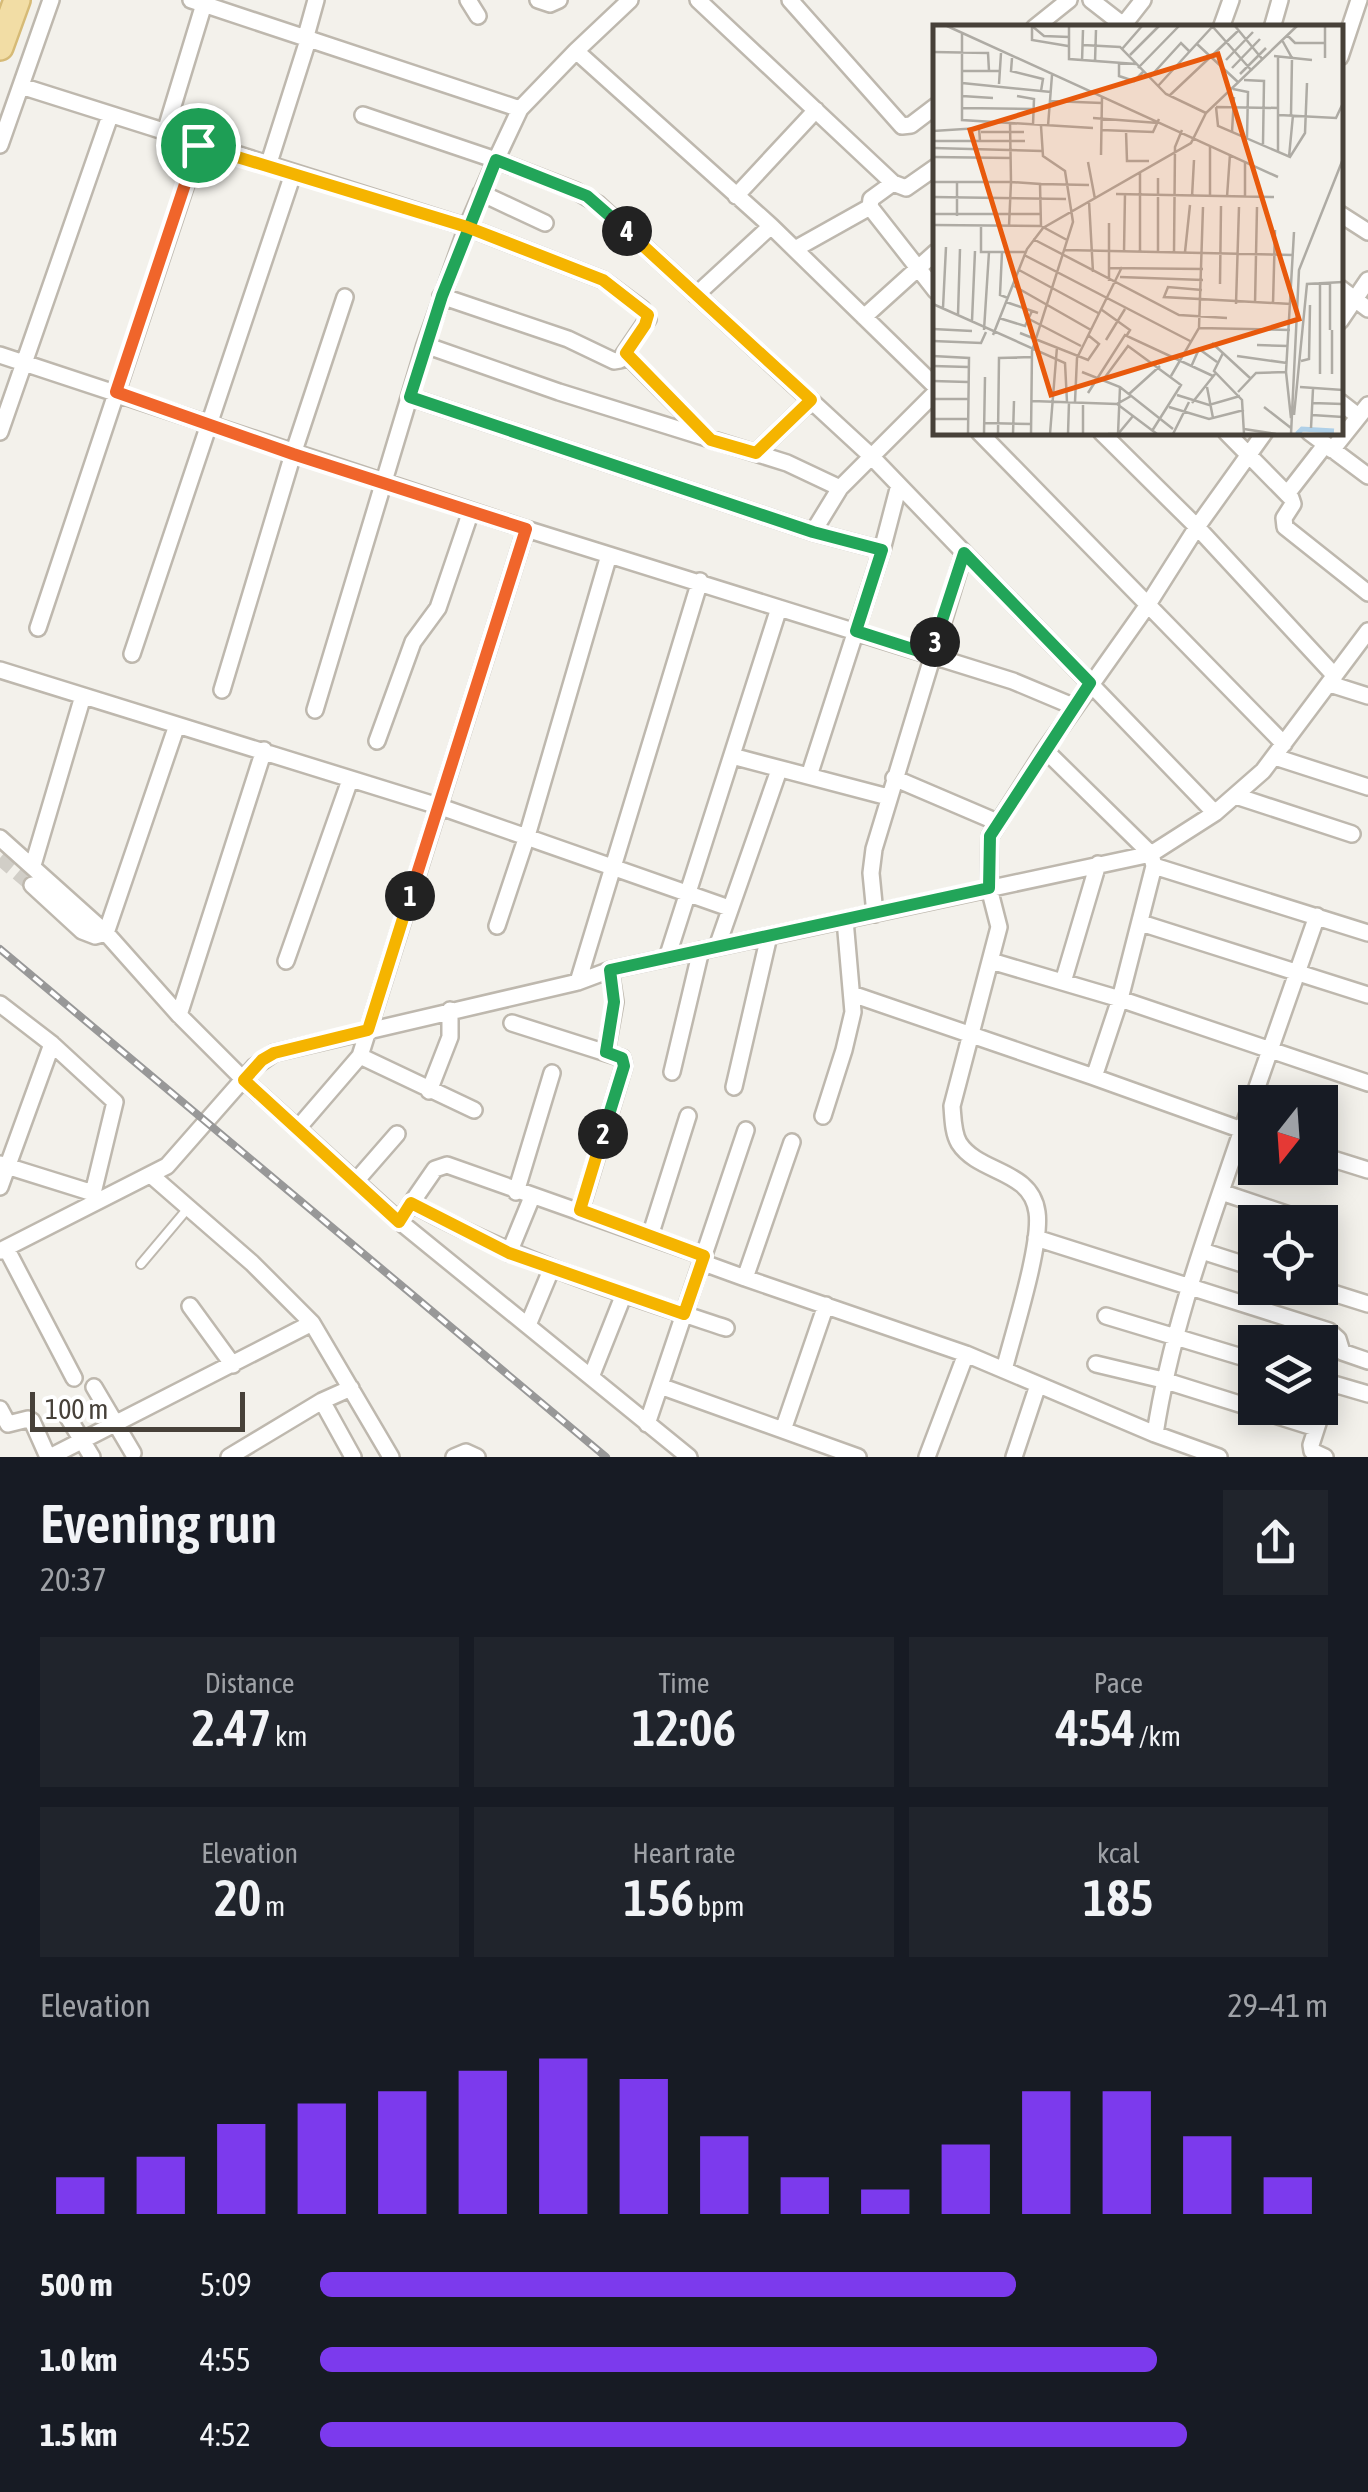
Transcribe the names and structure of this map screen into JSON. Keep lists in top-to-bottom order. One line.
{"scale_bar":"100 m","north":"bottom","page":{"pins":["4","3","1","2"],"scale":"100 m","heading":["Evening run","20:37"],"stats":[["Distance","2.47 km"],["Time","12:06"],["Pace","4:54 /km"],["Elevation","20 m"],["Heart rate","156 bpm"],["kcal","185"]],"chart":["Elevation","29–41 m"],"list":[{"name":"500 m","note":"5:09"},{"name":"1.0 km","note":"4:55"},{"name":"1.5 km","note":"4:52"}]}}
